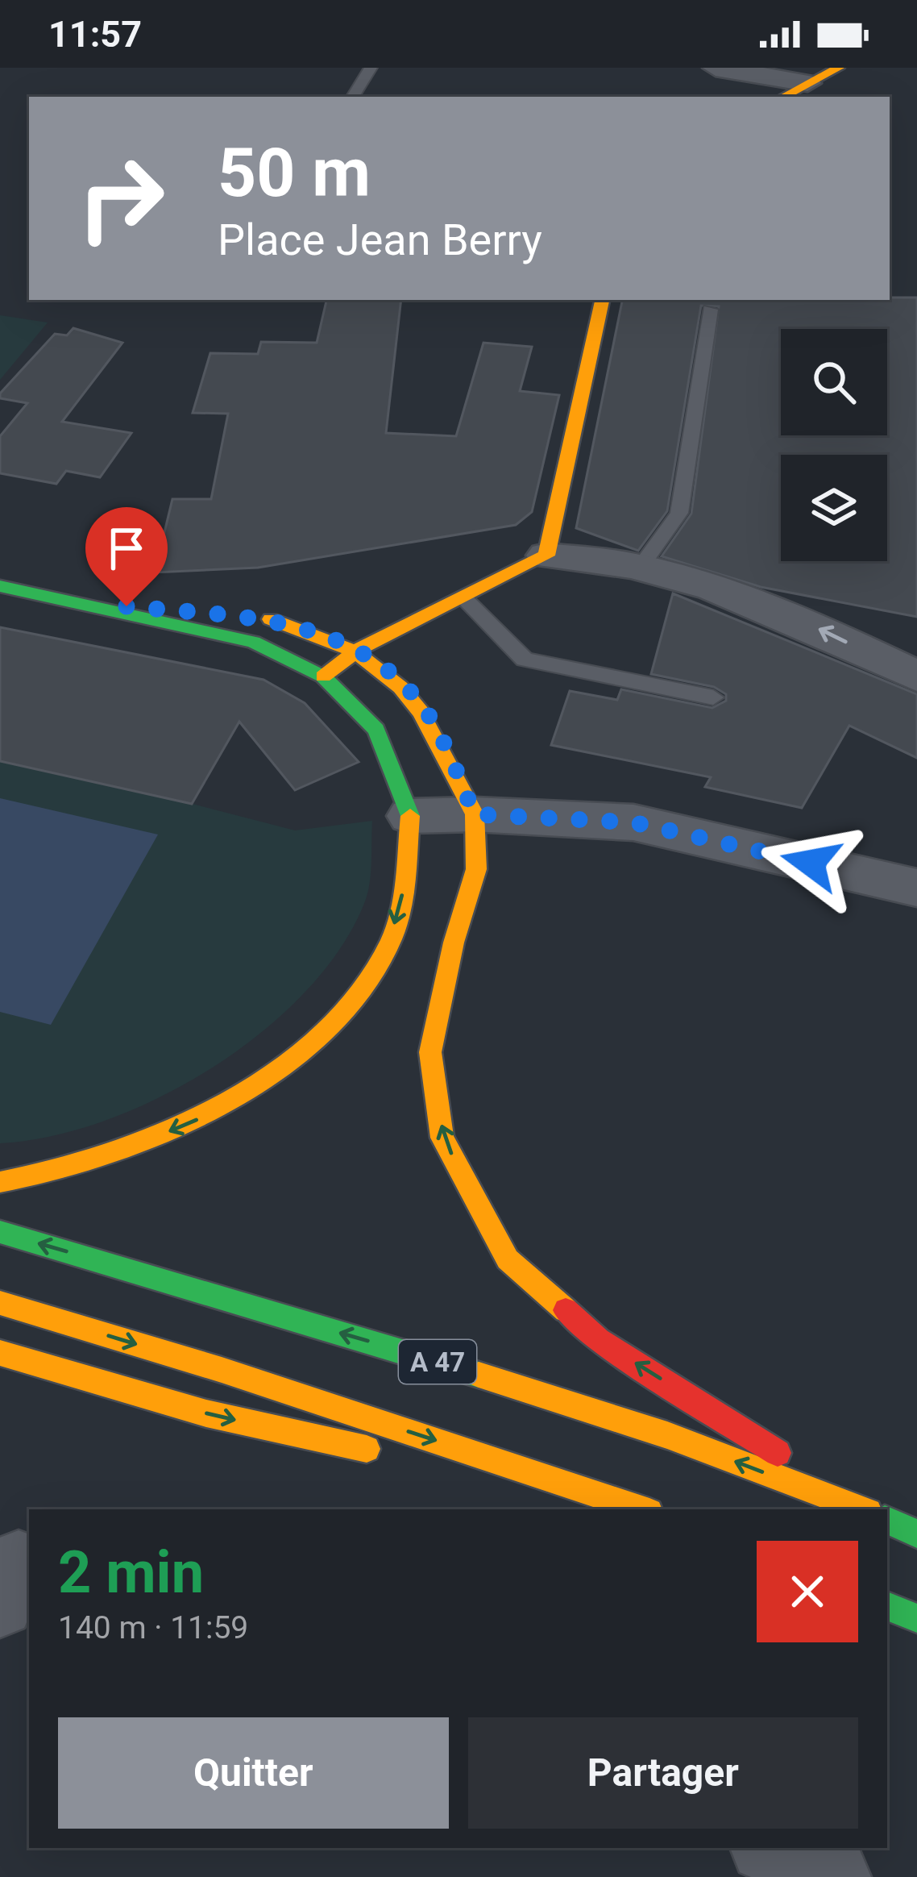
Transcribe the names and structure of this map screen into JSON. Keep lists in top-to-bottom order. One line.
{"streets":{"main road":["A 47"]},"page":{"status":"11:57","turn":["50 m","Place Jean Berry"],"heading":["2 min","140 m · 11:59"],"buttons":["Quitter","Partager"]}}
